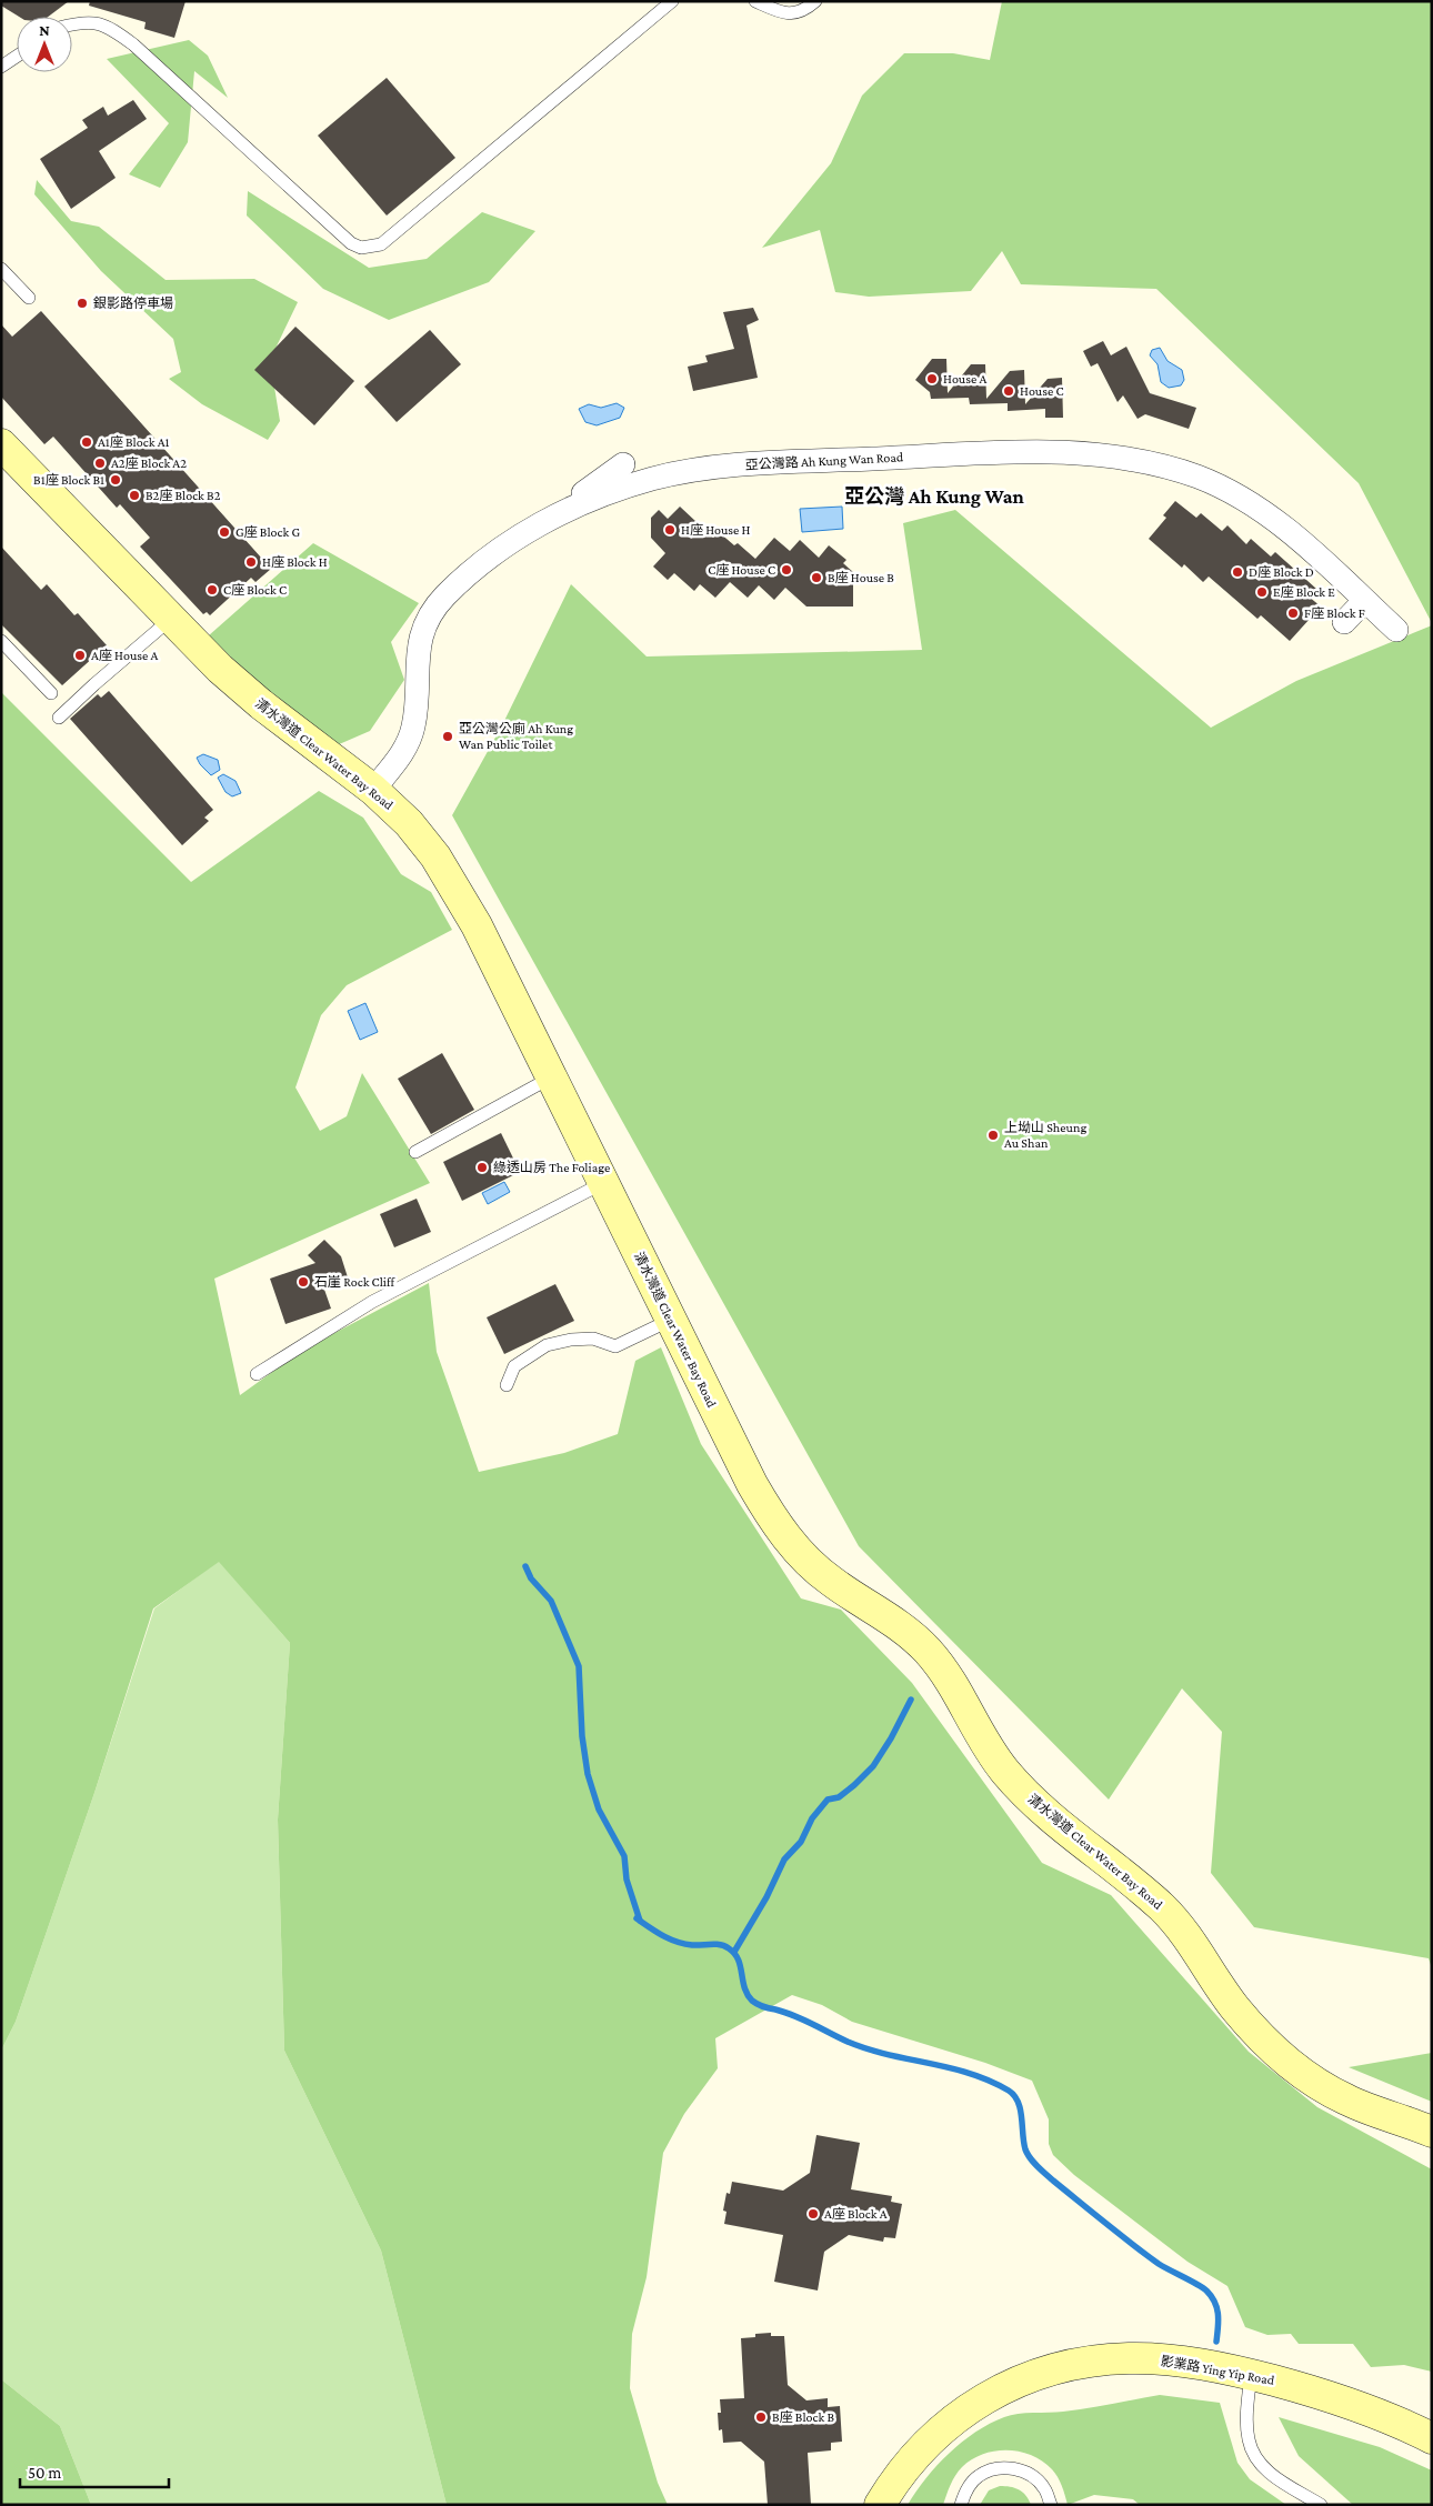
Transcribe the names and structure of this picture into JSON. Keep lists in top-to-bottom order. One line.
{"streets":{"main road":["清水灣道 Clear Water Bay Road","影業路 Ying Yip Road"],"street":["亞公灣路 Ah Kung Wan Road"]},"crossings":[["亞公灣路 Ah Kung Wan Road","清水灣道 Clear Water Bay Road"]],"districts":["亞公灣 Ah Kung Wan"],"places":["銀影路停車場","House A","House C","A1座 Block A1","A2座 Block A2","B1座 Block B1","B2座 Block B2","H座 House H","G座 Block G","H座 Block H","C座 House C","D座 Block D","B座 House B","C座 Block C","E座 Block E","F座 Block F","A座 House A","亞公灣公廁 Ah Kung Wan Public Toilet","上坳山 Sheung Au Shan","綠透山房 The Foliage","石崖 Rock Cliff","A座 Block A","B座 Block B"],"scale_bar":"50 m","north":"top"}
